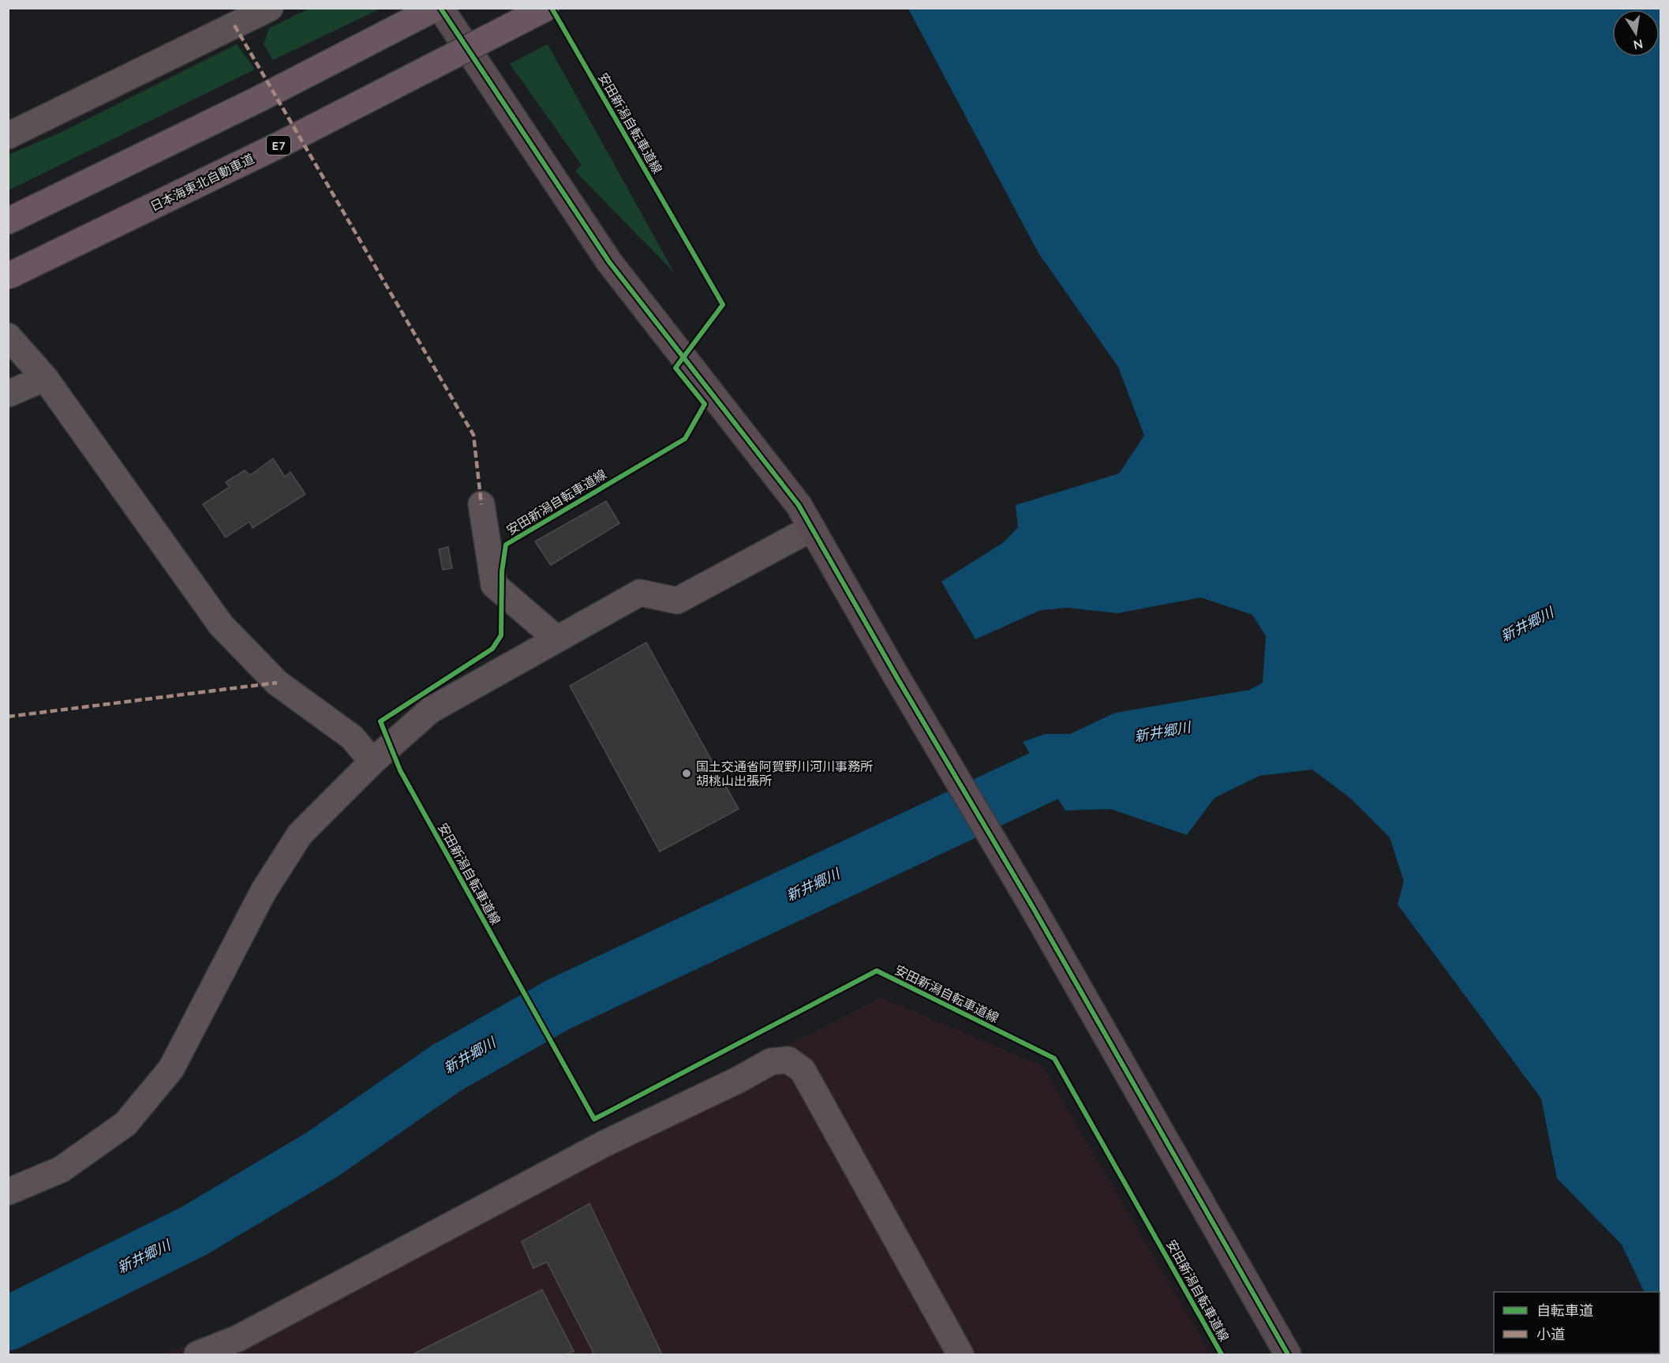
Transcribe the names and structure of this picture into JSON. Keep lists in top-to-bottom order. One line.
{"streets":{"highway":["E7","日本海東北自動車道"],"cycle path":["安田新潟自転車道線"]},"water":["新井郷川"],"places":["国土交通省阿賀野川河川事務所 胡桃山出張所"],"legend":["自転車道","小道"],"north":"bottom"}
